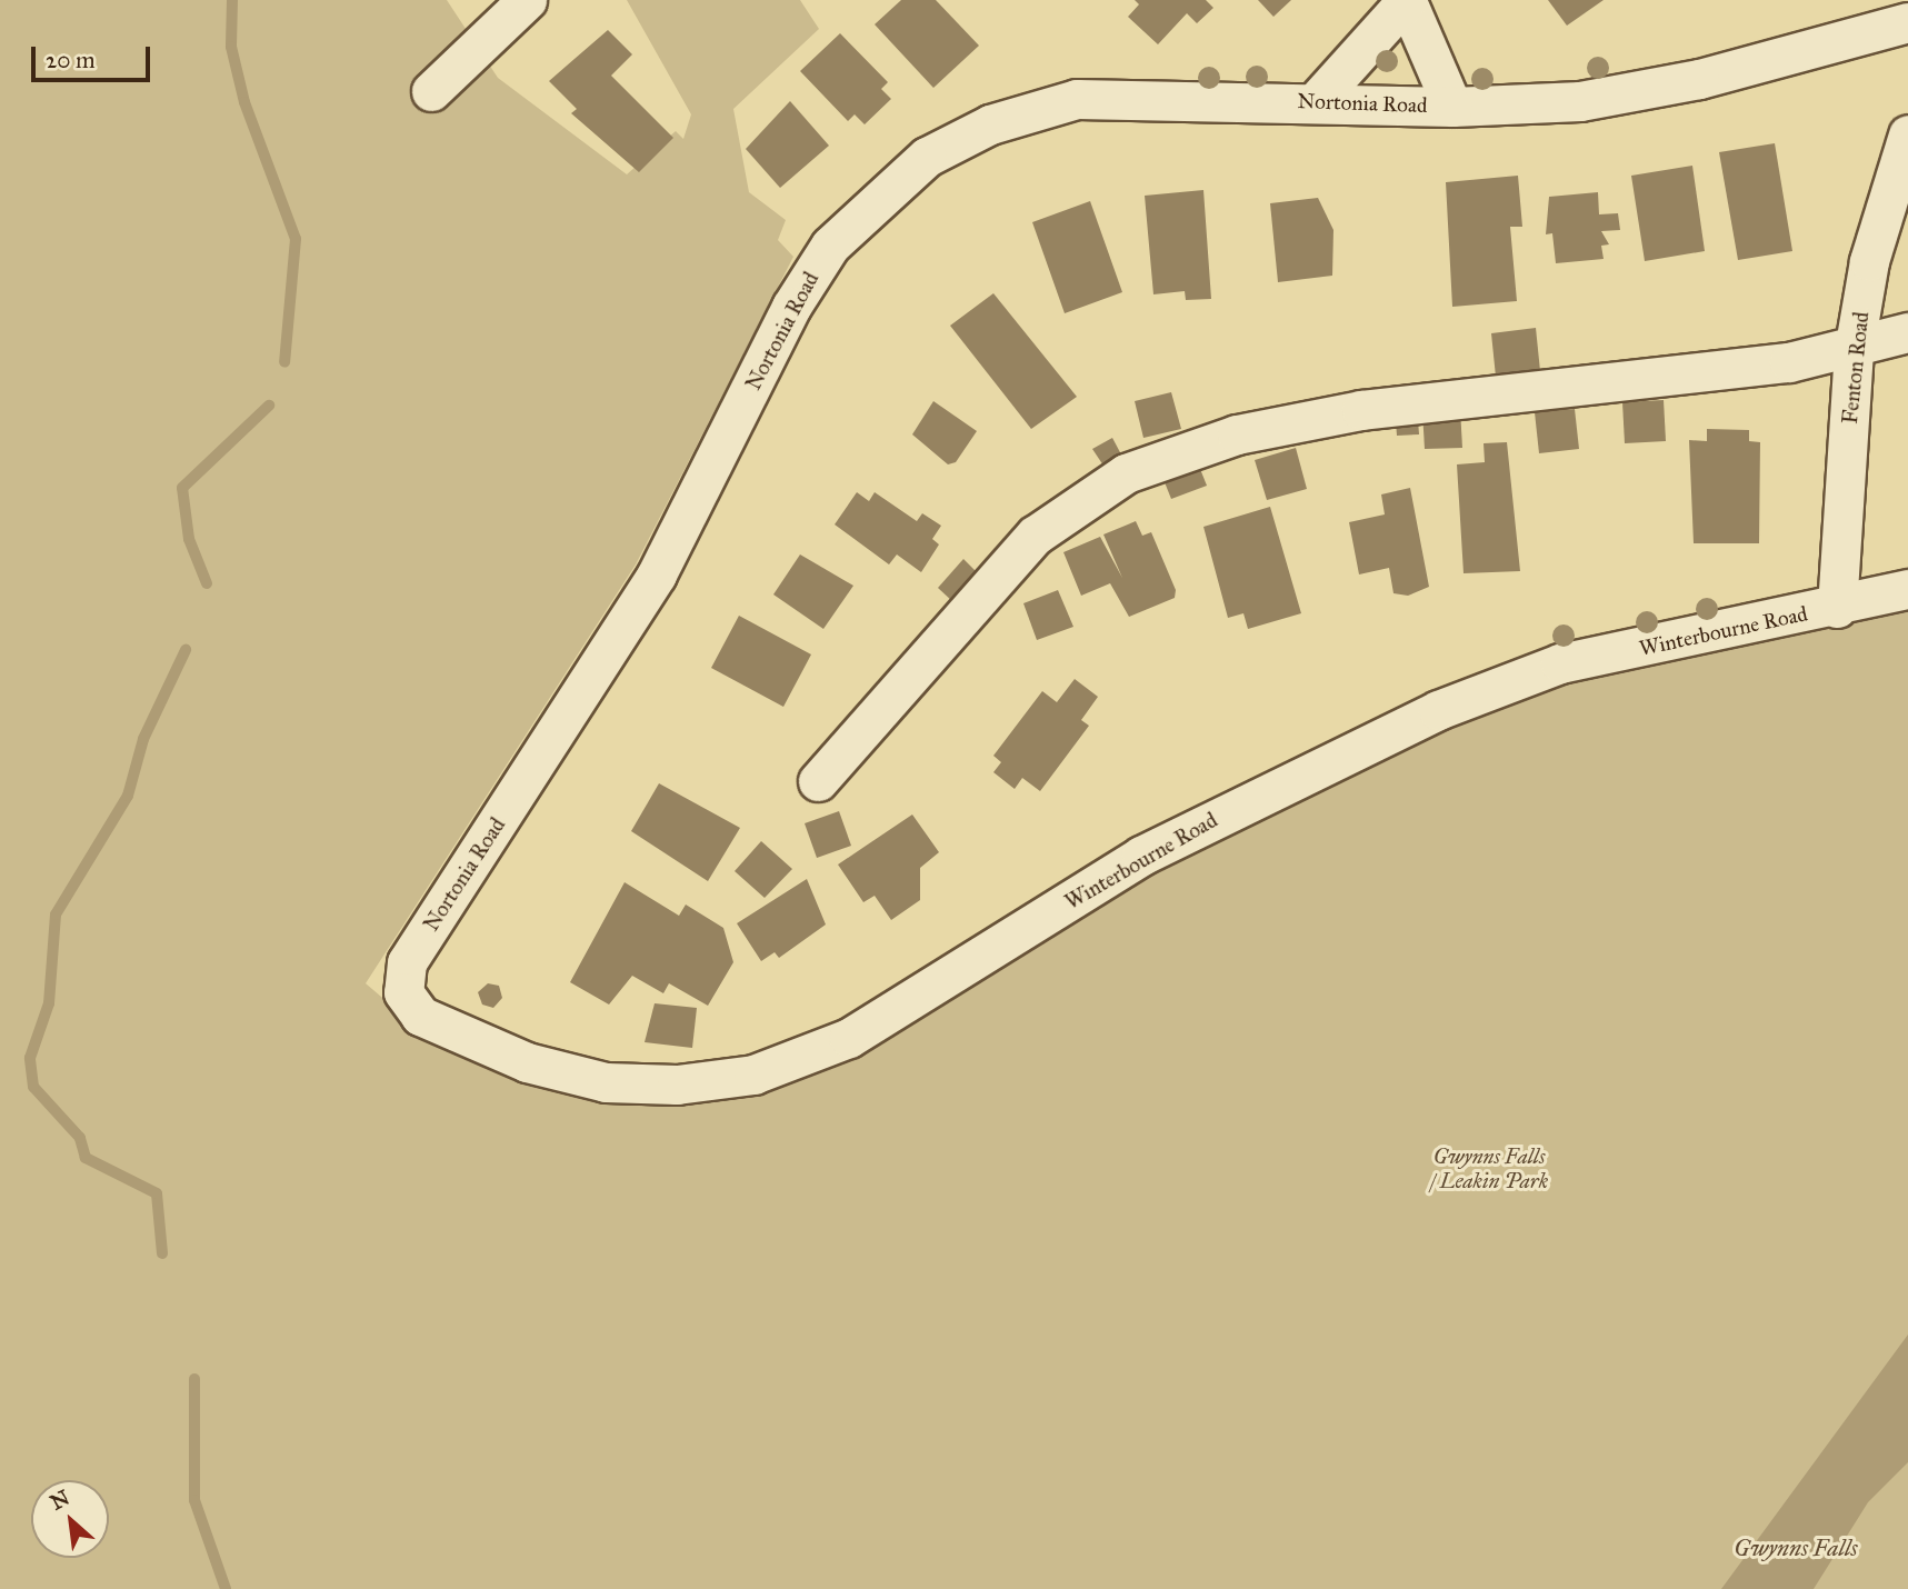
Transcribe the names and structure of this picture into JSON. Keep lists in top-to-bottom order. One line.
{"streets":{"street":["Nortonia Road","Fenton Road","Winterbourne Road"]},"crossings":[["Nortonia Road","Winterbourne Road"],["Fenton Road","Winterbourne Road"]],"water":["Gwynns Falls"],"parks":["Gwynns Falls / Leakin Park"],"scale_bar":"20 m","north":"top left"}
